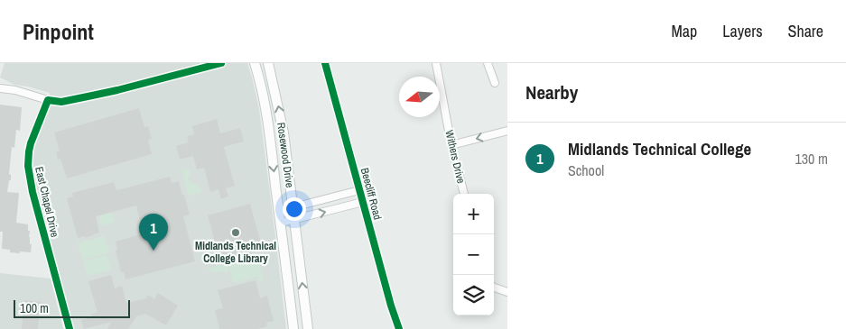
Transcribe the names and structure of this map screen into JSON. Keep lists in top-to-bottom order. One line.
{"streets":{"main road":["Rosewood Drive"],"street":["Withers Drive","Beecliff Road","East Chapel Drive"]},"places":["Midlands Technical College Library"],"scale_bar":"100 m","north":"left","page":{"header":"Pinpoint","nav":["Map","Layers","Share"],"heading":"Nearby","list":[{"mark":"1","name":"Midlands Technical College","note":"School","value":"130 m"}],"map_buttons":["+","−"],"pins":"1","scale":"100 m"}}
